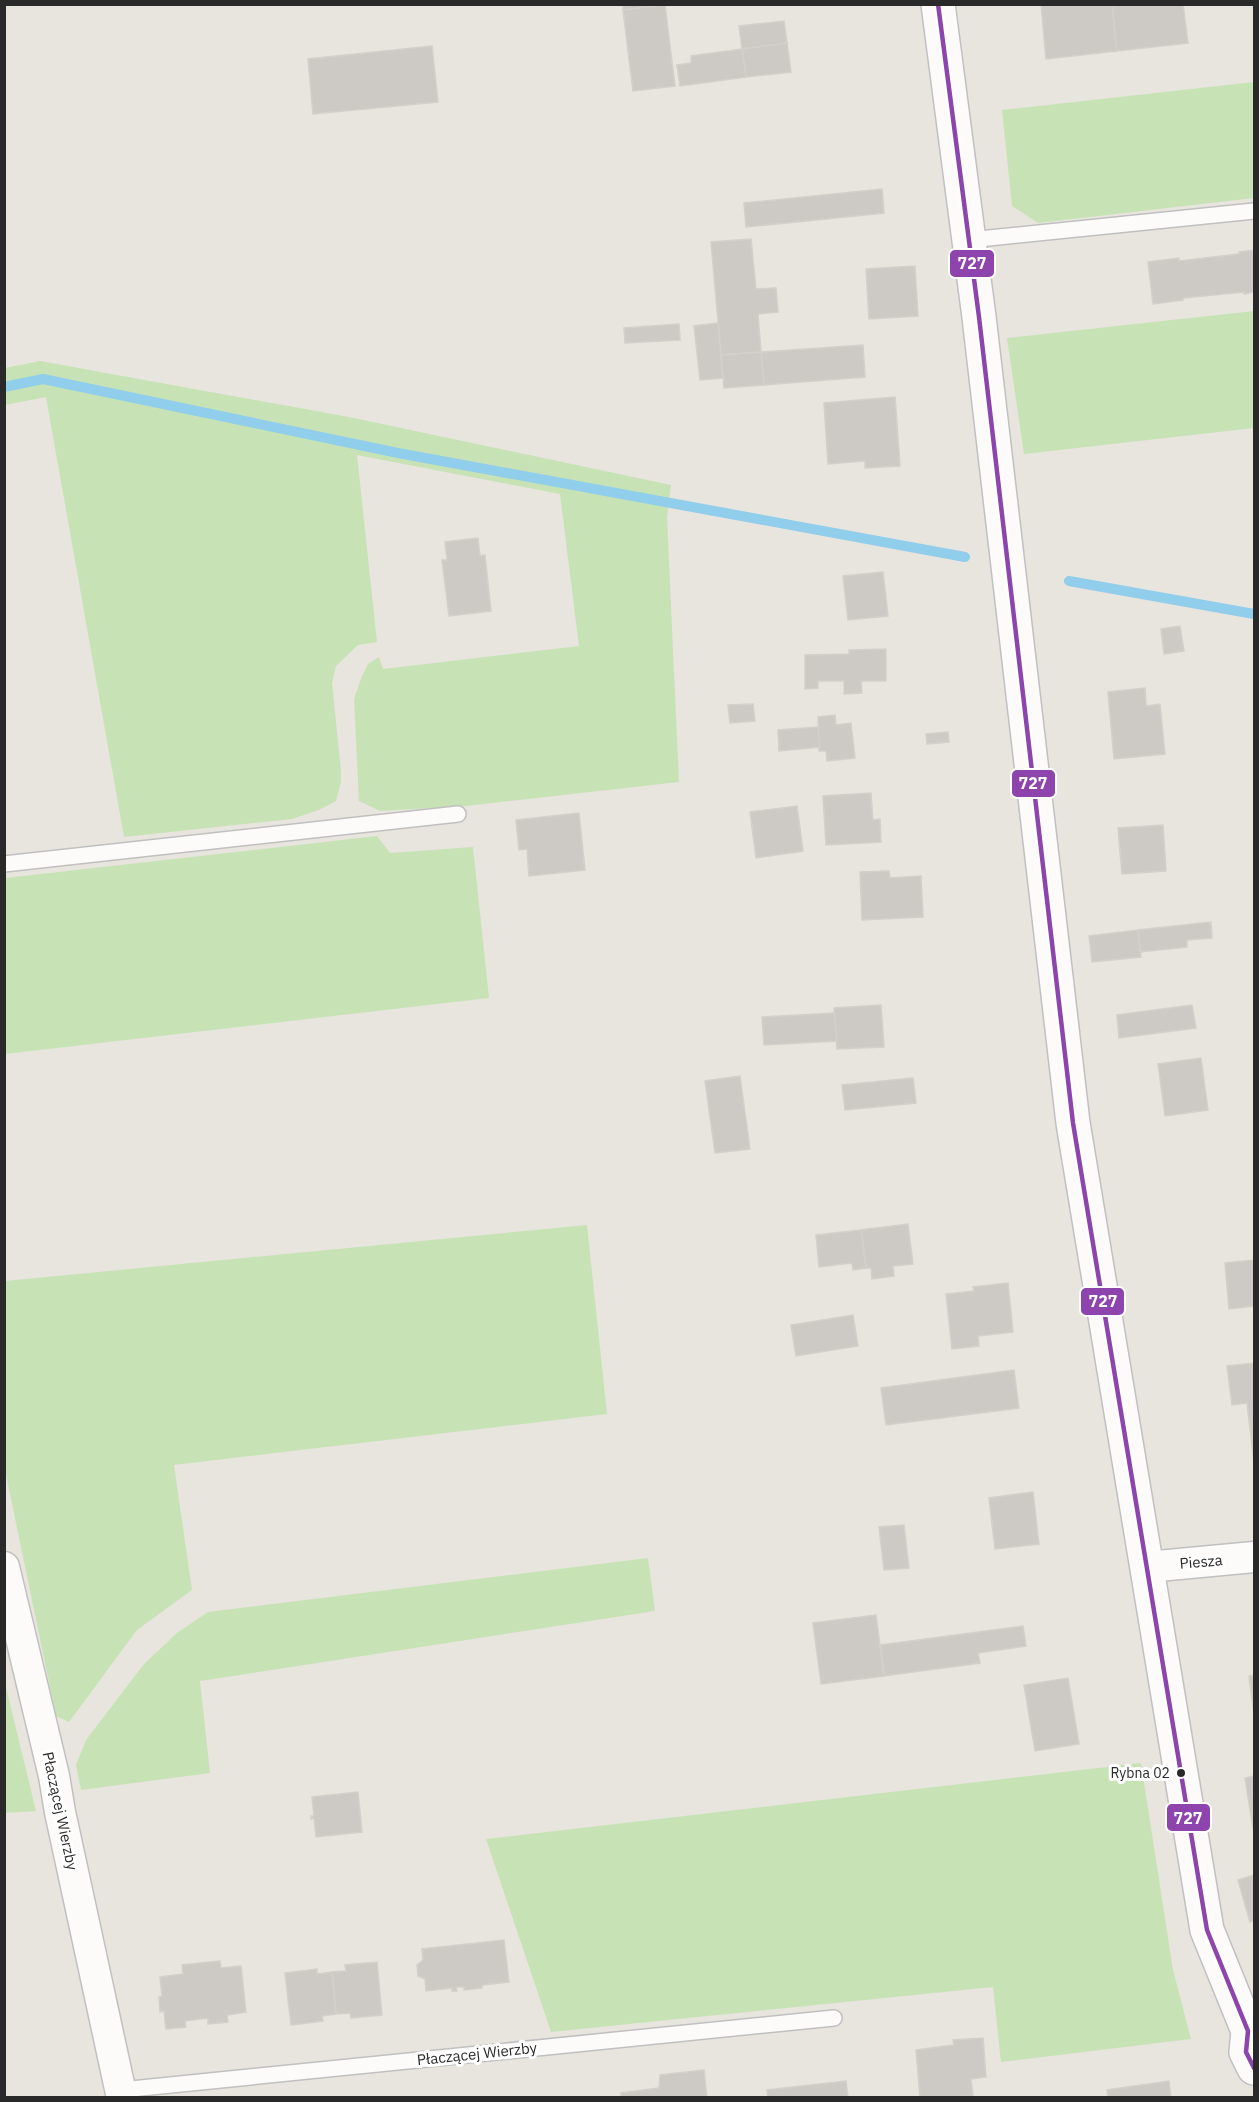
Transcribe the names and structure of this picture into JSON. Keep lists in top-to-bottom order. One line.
{"streets":{"street":["Piesza","Płaczącej Wierzby"]},"places":["Rybna 02"],"lines":["transit line 727"]}
